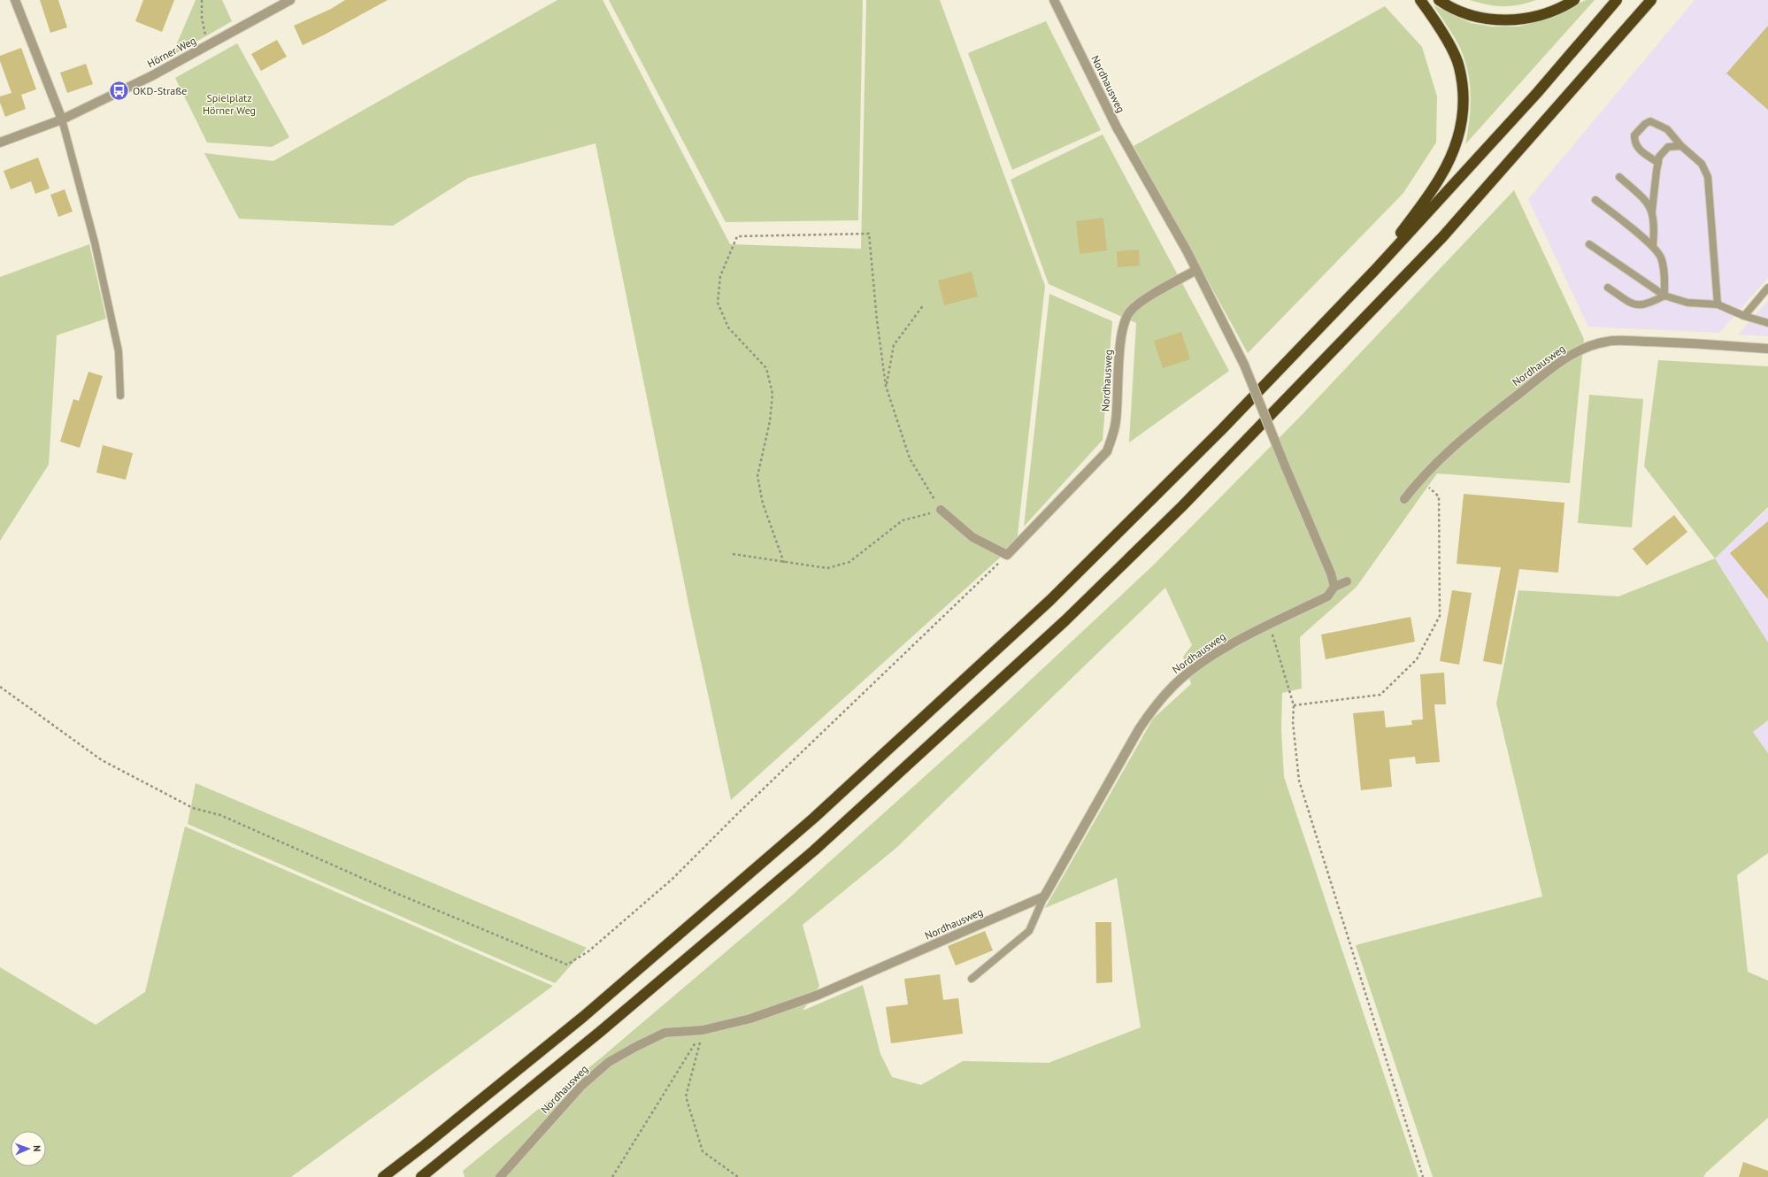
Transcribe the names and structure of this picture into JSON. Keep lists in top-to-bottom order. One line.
{"streets":{"street":["Hörner Weg","Nordhausweg"]},"parks":["Spielplatz Hörner Weg"],"places":{"bus stop":["OKD-Straße"]},"north":"right"}
